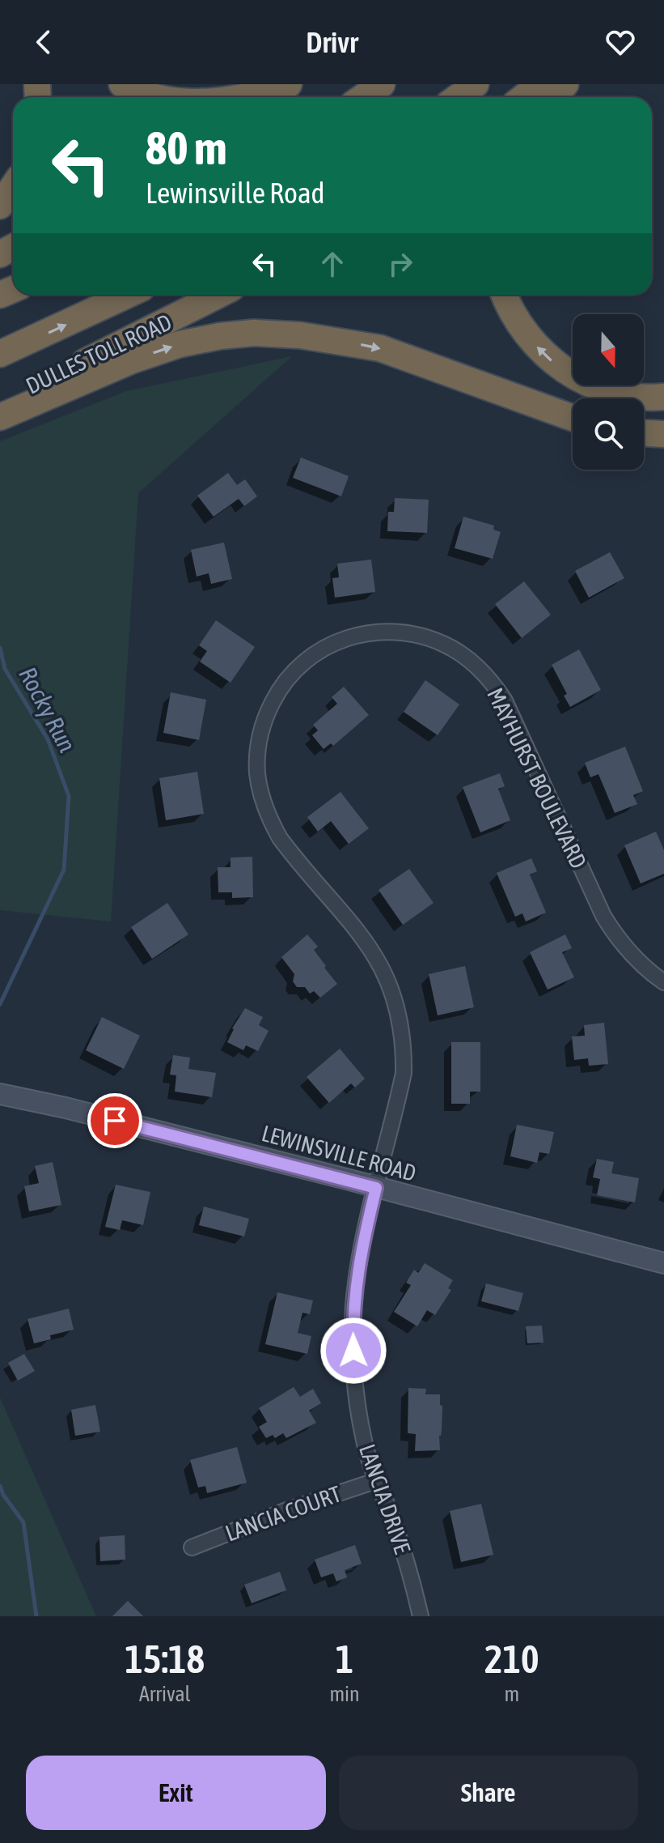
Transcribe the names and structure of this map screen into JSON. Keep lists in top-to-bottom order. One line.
{"streets":{"highway":["DULLES TOLL ROAD"],"main road":["LEWINSVILLE ROAD"],"street":["MAYHURST BOULEVARD","LANCIA DRIVE","LANCIA COURT"]},"crossings":[["MAYHURST BOULEVARD","LEWINSVILLE ROAD"],["MAYHURST BOULEVARD","LANCIA DRIVE"],["LEWINSVILLE ROAD","LANCIA DRIVE"],["LANCIA DRIVE","LANCIA COURT"]],"water":["Rocky Run"],"north":"bottom","page":{"header":"Drivr","turn":["80 m","Lewinsville Road"],"eta":["15:18","Arrival","1","min","210","m"],"buttons":["Exit","Share"]}}
